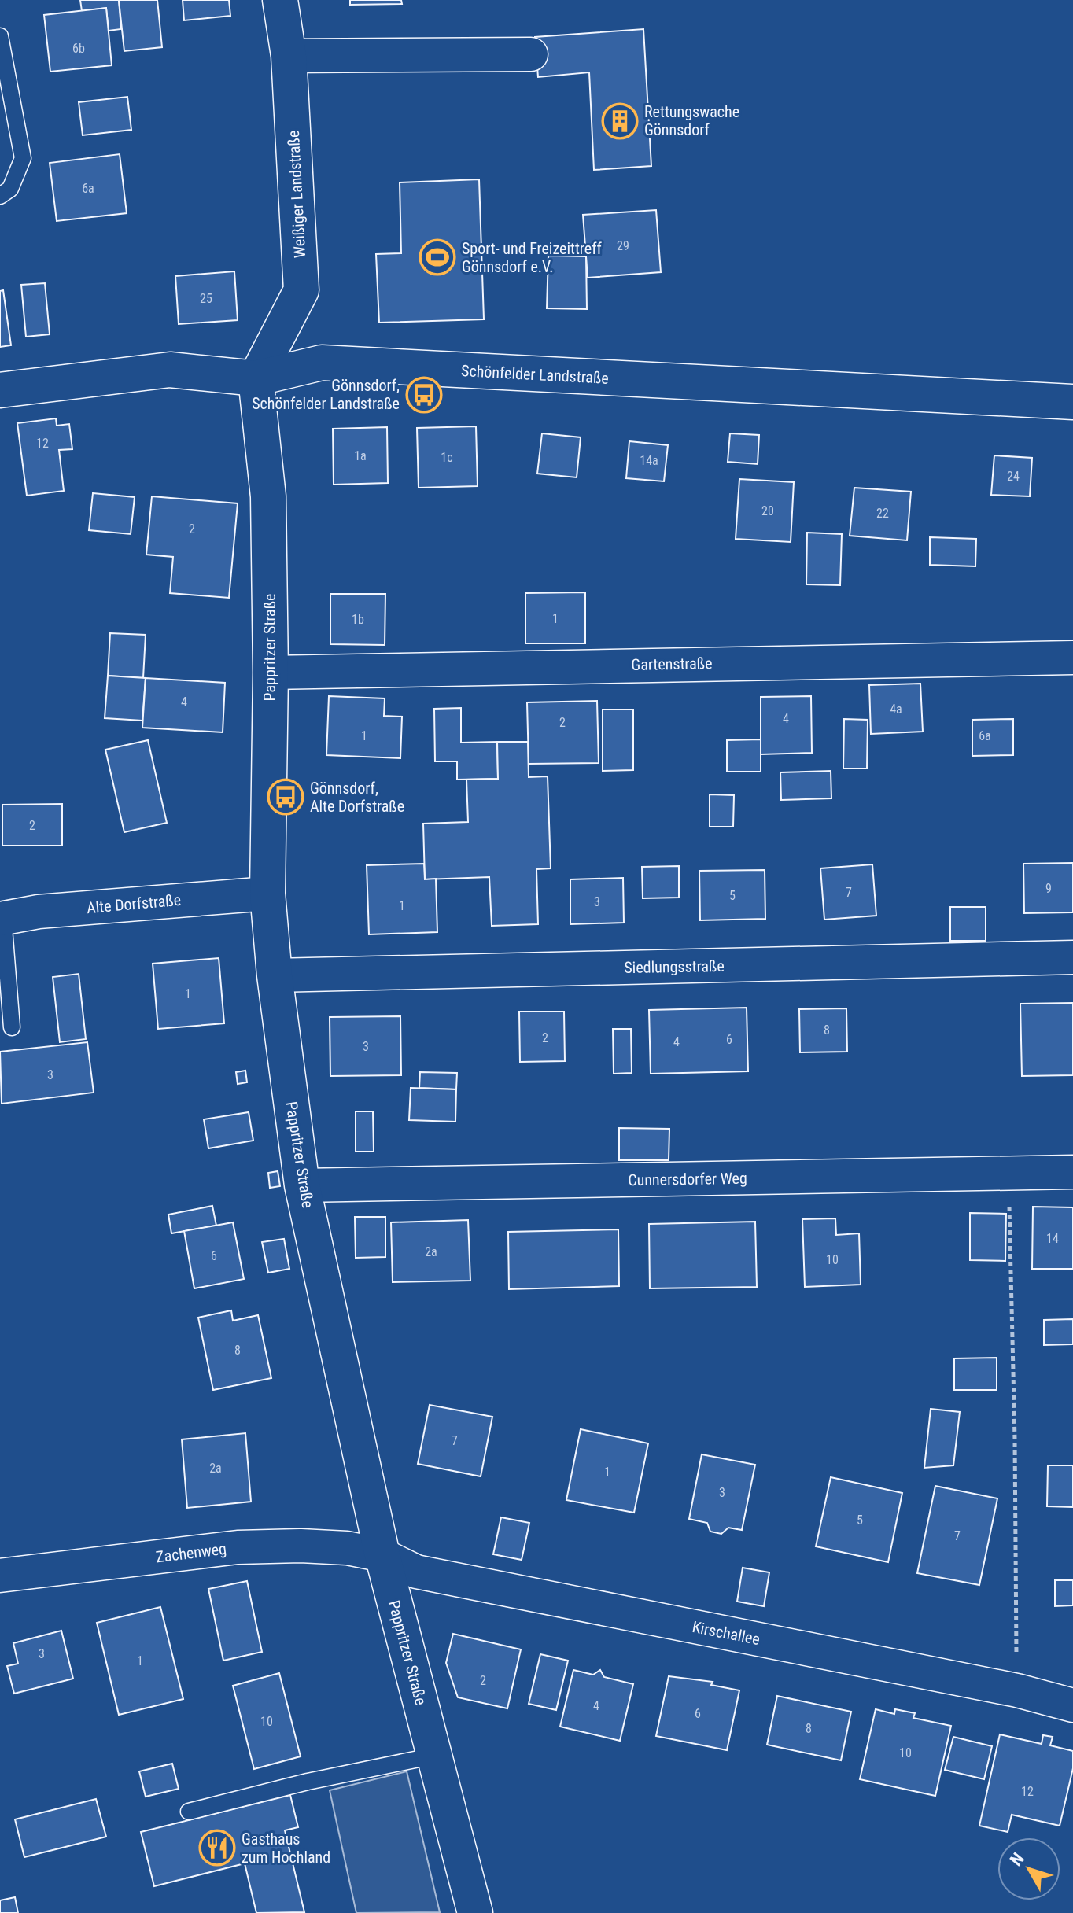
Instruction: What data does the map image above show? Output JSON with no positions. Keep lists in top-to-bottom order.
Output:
{
  "streets": {
    "street": [
      "Weißiger Landstraße",
      "Schönfelder Landstraße",
      "Pappritzer Straße",
      "Gartenstraße",
      "Alte Dorfstraße",
      "Siedlungsstraße",
      "Cunnersdorfer Weg",
      "Zachenweg",
      "Kirschallee"
    ]
  },
  "crossings": [
    ["Weißiger Landstraße", "Schönfelder Landstraße"],
    ["Weißiger Landstraße", "Pappritzer Straße"],
    ["Schönfelder Landstraße", "Pappritzer Straße"],
    ["Pappritzer Straße", "Gartenstraße"],
    ["Pappritzer Straße", "Alte Dorfstraße"],
    ["Pappritzer Straße", "Siedlungsstraße"],
    ["Pappritzer Straße", "Cunnersdorfer Weg"],
    ["Pappritzer Straße", "Zachenweg"],
    ["Pappritzer Straße", "Kirschallee"],
    ["Zachenweg", "Kirschallee"]
  ],
  "places": {
    "building": ["Rettungswache Gönnsdorf"],
    "sports": ["Sport- und Freizeittreff Gönnsdorf e.V."],
    "bus stop": ["Gönnsdorf, Schönfelder Landstraße", "Gönnsdorf, Alte Dorfstraße"],
    "restaurant": ["Gasthaus zum Hochland"]
  },
  "house_numbers": [
    "6b",
    "6a",
    "29",
    "25",
    "12",
    "1a",
    "1c",
    "14a",
    "24",
    "20",
    "22",
    "2",
    "1",
    "1b",
    "4",
    "4a",
    "4",
    "2",
    "1",
    "6a",
    "2",
    "9",
    "7",
    "5",
    "3",
    "1",
    "1",
    "8",
    "2",
    "6",
    "4",
    "3",
    "3",
    "14",
    "2a",
    "6",
    "10",
    "8",
    "7",
    "2a",
    "1",
    "3",
    "5",
    "7",
    "3",
    "1",
    "2",
    "4",
    "6",
    "10",
    "8",
    "10",
    "12"
  ],
  "north": "top left"
}
